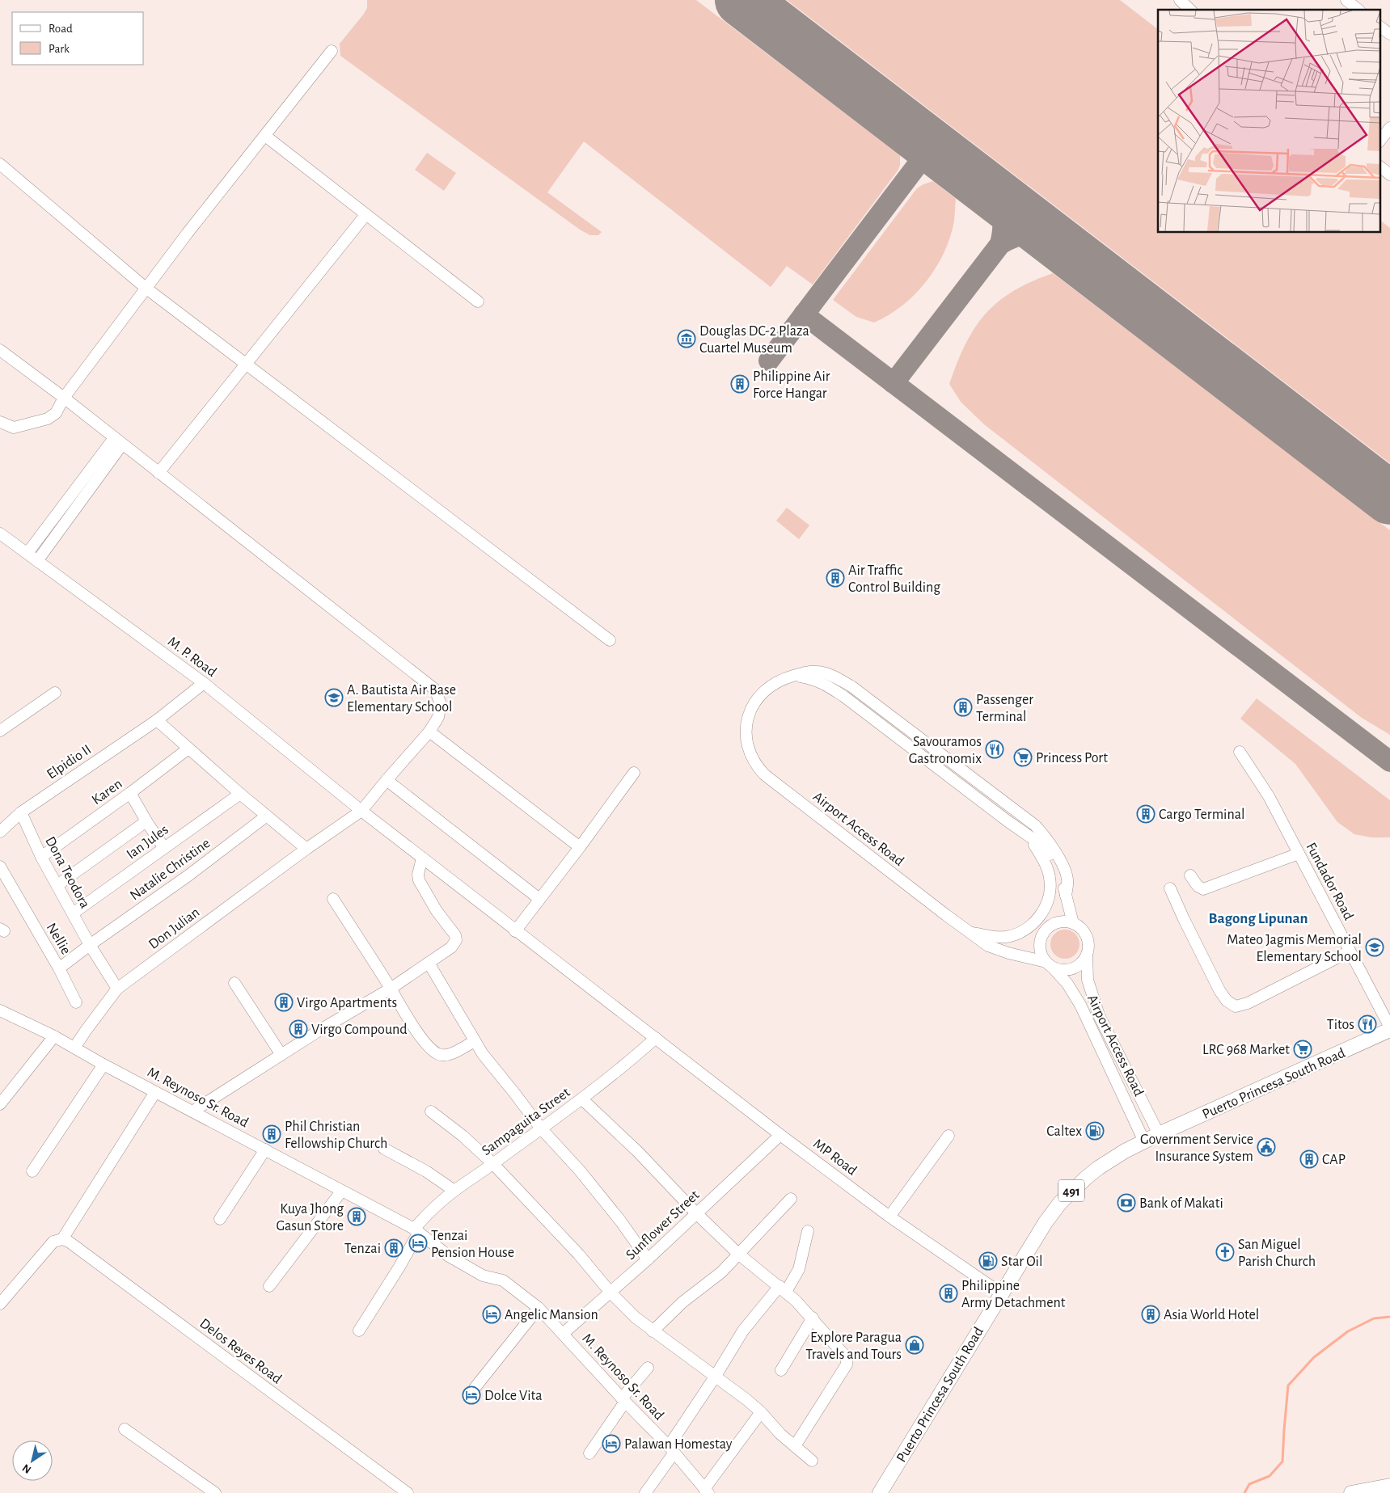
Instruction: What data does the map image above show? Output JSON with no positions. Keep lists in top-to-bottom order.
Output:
{
  "streets": {
    "main road": ["Puerto Princesa South Road", "491"],
    "street": [
      "M. P. Road",
      "Elpidio II",
      "Karen",
      "Airport Access Road",
      "Ian Jules",
      "Natalie Christine",
      "Dona Teodora",
      "Fundador Road",
      "Don Julian",
      "Nellie",
      "M. Reynoso Sr. Road",
      "Sampaguita Street",
      "MP Road",
      "Sunflower Street",
      "Delos Reyes Road"
    ]
  },
  "crossings": [
    ["M. P. Road", "Elpidio II"],
    ["M. P. Road", "Don Julian"],
    ["M. P. Road", "MP Road"],
    ["Elpidio II", "Dona Teodora"],
    ["Karen", "Dona Teodora"],
    ["Airport Access Road", "Puerto Princesa South Road"],
    ["Ian Jules", "Dona Teodora"],
    ["Natalie Christine", "Dona Teodora"],
    ["Natalie Christine", "Nellie"],
    ["Dona Teodora", "Nellie"],
    ["Fundador Road", "Puerto Princesa South Road"],
    ["Don Julian", "Nellie"],
    ["Don Julian", "M. Reynoso Sr. Road"],
    ["Puerto Princesa South Road", "MP Road"],
    ["M. Reynoso Sr. Road", "Sampaguita Street"],
    ["M. Reynoso Sr. Road", "Sunflower Street"],
    ["Sampaguita Street", "MP Road"],
    ["MP Road", "Sunflower Street"]
  ],
  "districts": ["Bagong Lipunan"],
  "places": {
    "museum": ["Douglas DC-2 Plaza Cuartel Museum"],
    "building": [
      "Philippine Air Force Hangar",
      "Air Traffic Control Building",
      "Passenger Terminal",
      "Cargo Terminal",
      "Virgo Apartments",
      "Virgo Compound",
      "Phil Christian Fellowship Church",
      "CAP",
      "Kuya Jhong Gasun Store",
      "Tenzai",
      "Philippine Army Detachment",
      "Asia World Hotel"
    ],
    "school or university": ["A. Bautista Air Base Elementary School", "Mateo Jagmis Memorial Elementary School"],
    "restaurant": ["Savouramos Gastronomix", "Titos"],
    "supermarket": ["Princess Port", "LRC 968 Market"],
    "fuel station": ["Caltex", "Star Oil"],
    "public building": ["Government Service Insurance System"],
    "bank": ["Bank of Makati"],
    "hotel": [
      "Tenzai Pension House",
      "Angelic Mansion",
      "Dolce Vita",
      "Palawan Homestay"
    ],
    "church": ["San Miguel Parish Church"],
    "shop": ["Explore Paragua Travels and Tours"]
  },
  "legend": ["Road", "Park"],
  "north": "bottom left"
}
